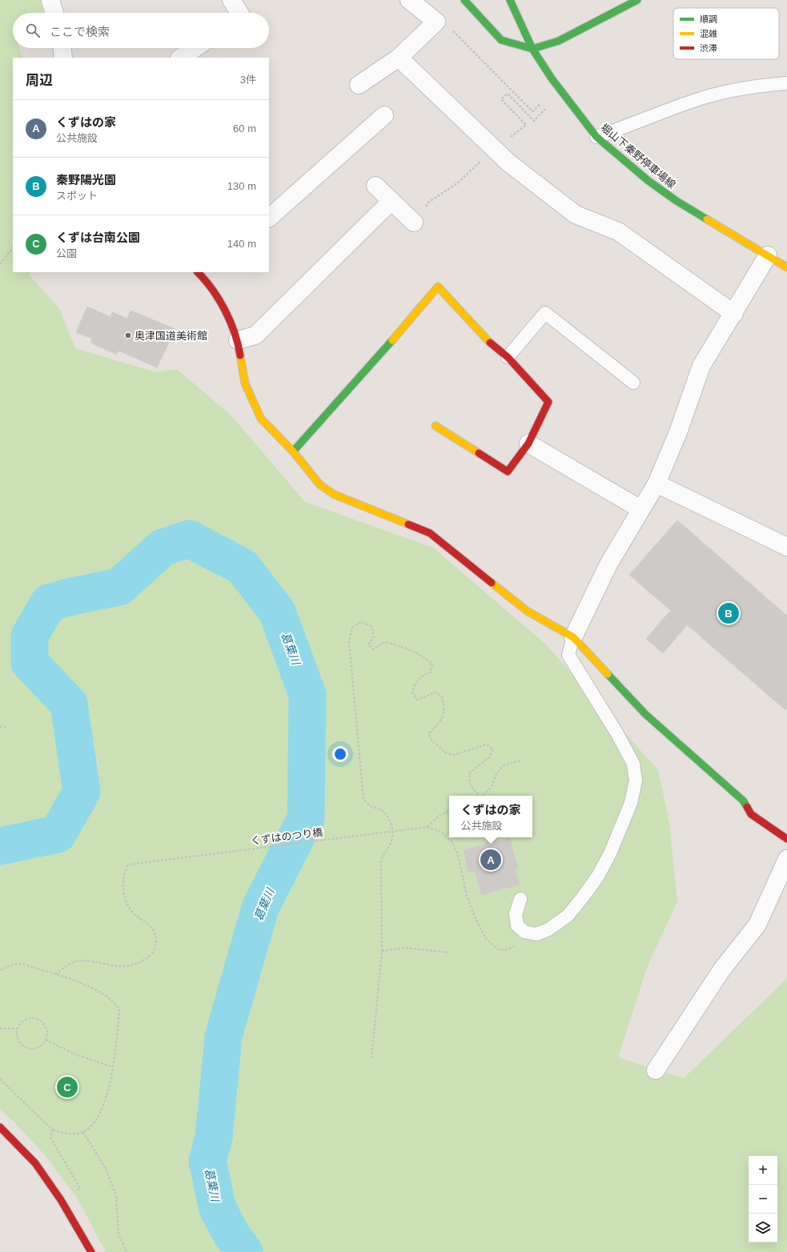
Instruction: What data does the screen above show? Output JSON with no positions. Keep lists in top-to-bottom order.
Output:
{
  "streets": {
    "main road": ["堀山下秦野停車場線"],
    "path": ["くずはのつり橋"]
  },
  "water": ["葛葉川"],
  "places": ["奥津国道美術館"],
  "legend": ["順調", "混雑", "渋滞"],
  "page": {
    "search": "ここで検索",
    "heading": ["周辺", "3件"],
    "list": [
      {
        "mark": "A",
        "name": "くずはの家",
        "note": "公共施設",
        "value": "60 m"
      },
      {
        "mark": "B",
        "name": "秦野陽光園",
        "note": "スポット",
        "value": "130 m"
      },
      {
        "mark": "C",
        "name": "くずは台南公園",
        "note": "公園",
        "value": "140 m"
      }
    ],
    "pins": ["B", "A", "C"],
    "popup": ["くずはの家", "公共施設"],
    "map_buttons": ["+", "−"]
  }
}
